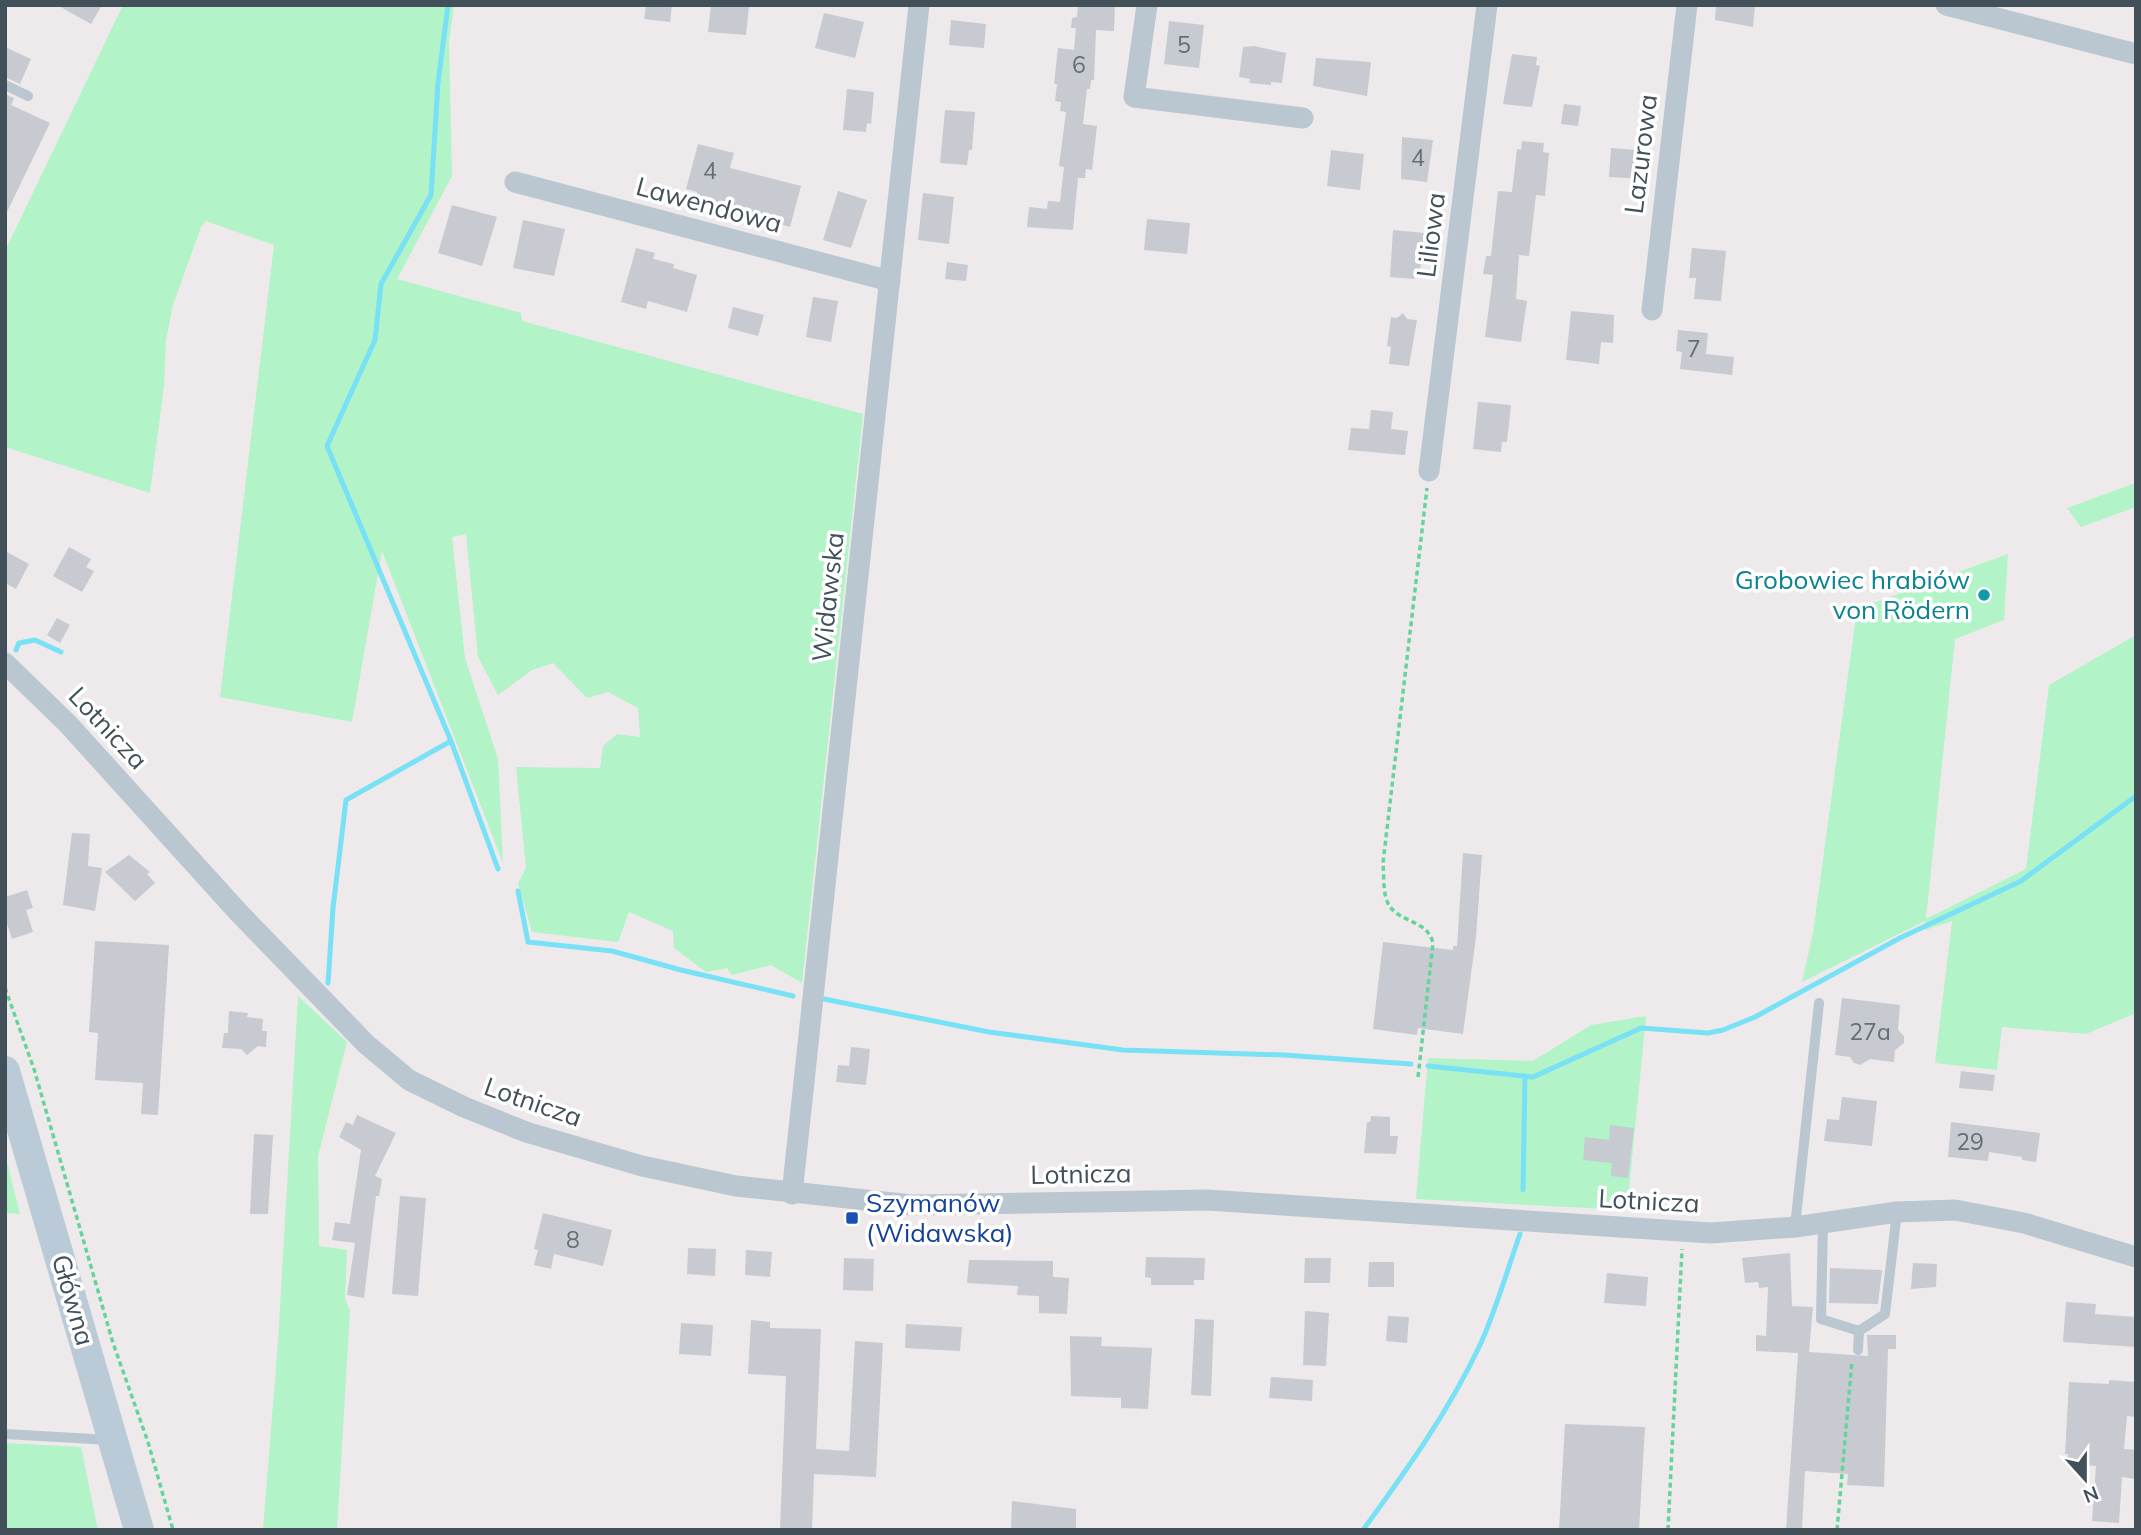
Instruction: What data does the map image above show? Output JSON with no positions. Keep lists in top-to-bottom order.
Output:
{
  "streets": {
    "main road": ["Główna"],
    "street": [
      "Lazurowa",
      "Lawendowa",
      "Liliowa",
      "Widawska",
      "Lotnicza"
    ]
  },
  "crossings": [
    ["Lawendowa", "Widawska"],
    ["Widawska", "Lotnicza"]
  ],
  "places": {
    "other": ["Grobowiec hrabiów von Rödern"],
    "transit": ["Szymanów (Widawska)"]
  },
  "house_numbers": [
    "5",
    "6",
    "4",
    "4",
    "7",
    "27a",
    "29",
    "8"
  ],
  "north": "bottom"
}
